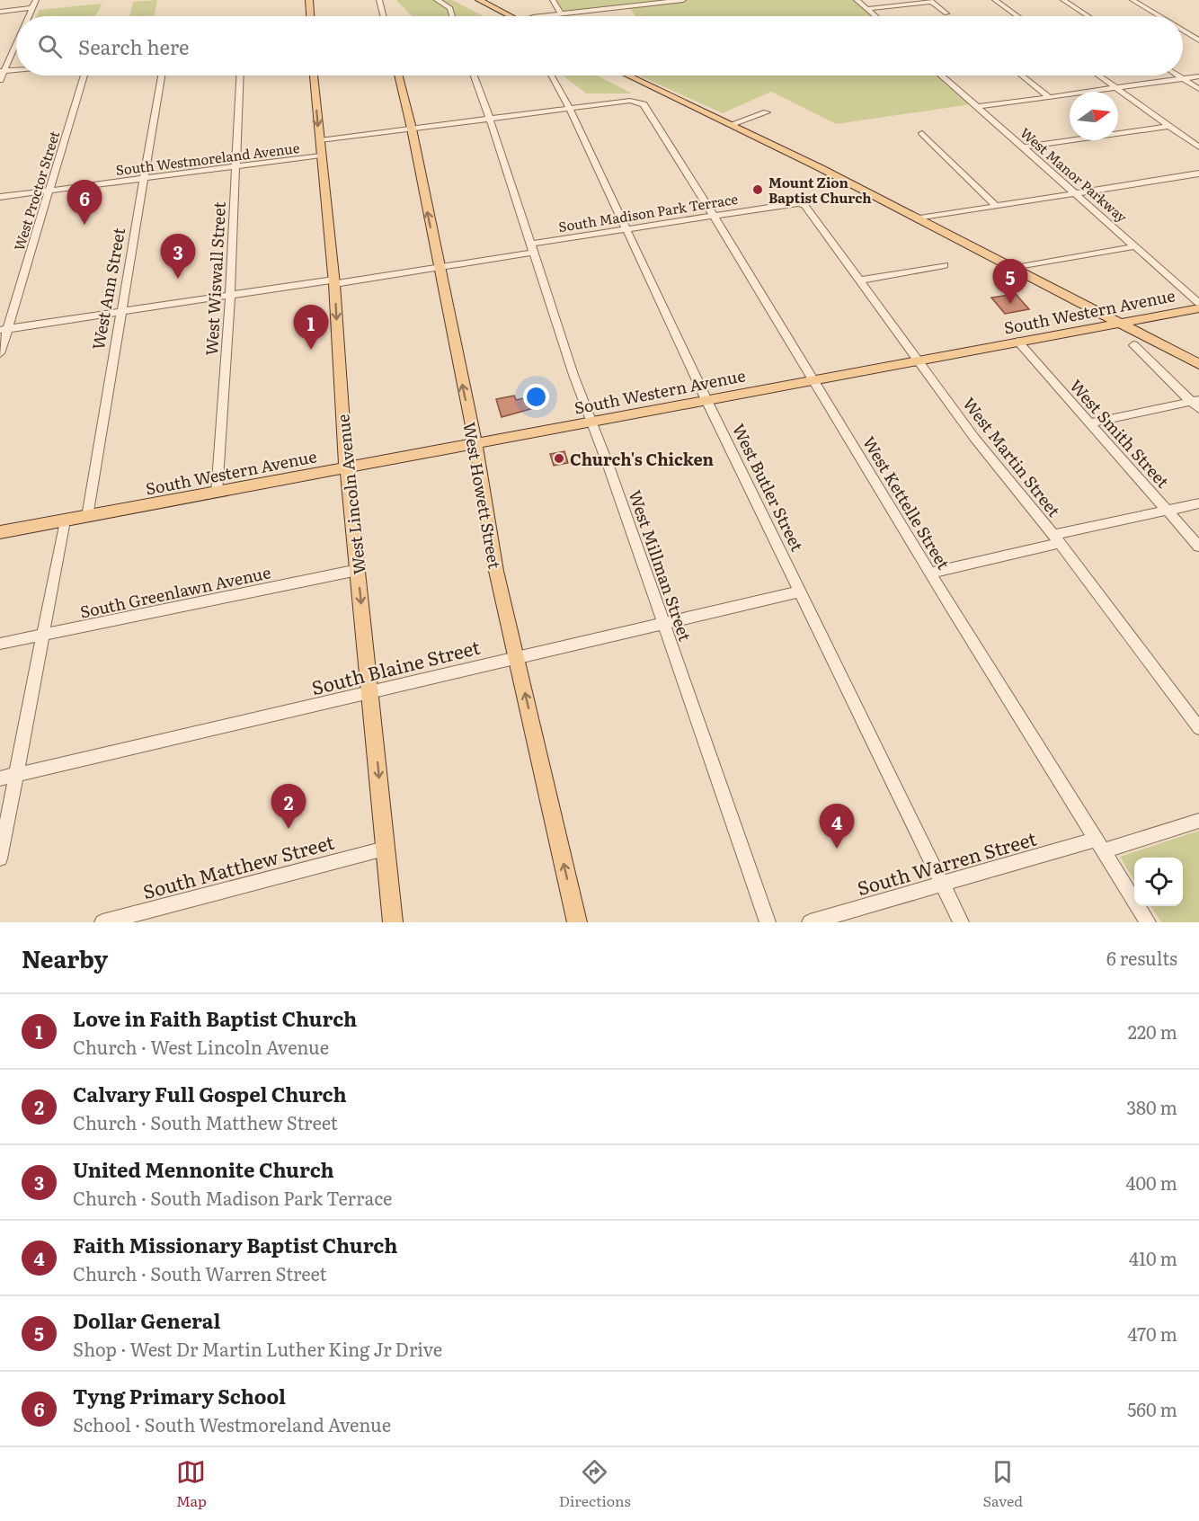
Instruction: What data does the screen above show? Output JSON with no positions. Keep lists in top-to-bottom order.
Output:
{
  "streets": {
    "main road": ["South Western Avenue", "West Lincoln Avenue", "West Howett Street"],
    "street": [
      "South Westmoreland Avenue",
      "West Manor Parkway",
      "West Proctor Street",
      "South Madison Park Terrace",
      "West Wiswall Street",
      "West Ann Street",
      "West Smith Street",
      "West Martin Street",
      "West Butler Street",
      "West Kettelle Street",
      "West Millman Street",
      "South Greenlawn Avenue",
      "South Blaine Street",
      "South Warren Street",
      "South Matthew Street"
    ]
  },
  "crossings": [
    ["South Westmoreland Avenue", "West Proctor Street"],
    ["South Westmoreland Avenue", "West Wiswall Street"],
    ["South Westmoreland Avenue", "West Ann Street"],
    ["South Westmoreland Avenue", "West Butler Street"],
    ["South Westmoreland Avenue", "West Lincoln Avenue"],
    ["South Westmoreland Avenue", "West Howett Street"],
    ["South Westmoreland Avenue", "West Kettelle Street"],
    ["South Westmoreland Avenue", "West Millman Street"],
    ["West Proctor Street", "South Madison Park Terrace"],
    ["South Madison Park Terrace", "West Wiswall Street"],
    ["South Madison Park Terrace", "West Ann Street"],
    ["South Madison Park Terrace", "West Martin Street"],
    ["South Madison Park Terrace", "West Butler Street"],
    ["South Madison Park Terrace", "West Lincoln Avenue"],
    ["South Madison Park Terrace", "West Howett Street"],
    ["South Madison Park Terrace", "West Kettelle Street"],
    ["South Madison Park Terrace", "West Millman Street"],
    ["West Wiswall Street", "South Western Avenue"],
    ["West Ann Street", "South Western Avenue"],
    ["South Western Avenue", "West Smith Street"],
    ["South Western Avenue", "West Martin Street"],
    ["South Western Avenue", "West Butler Street"],
    ["South Western Avenue", "West Lincoln Avenue"],
    ["South Western Avenue", "West Howett Street"],
    ["South Western Avenue", "West Kettelle Street"],
    ["South Western Avenue", "West Millman Street"],
    ["West Butler Street", "South Blaine Street"],
    ["West Butler Street", "South Warren Street"],
    ["West Lincoln Avenue", "South Greenlawn Avenue"],
    ["West Lincoln Avenue", "South Blaine Street"],
    ["West Lincoln Avenue", "South Matthew Street"],
    ["West Howett Street", "South Blaine Street"],
    ["West Kettelle Street", "South Warren Street"],
    ["West Millman Street", "South Blaine Street"]
  ],
  "one_way": ["West Lincoln Avenue", "West Howett Street"],
  "places": ["Mount Zion Baptist Church", "Church's Chicken"],
  "north": "right",
  "page": {
    "search": "Search here",
    "pins": [
      "6",
      "3",
      "5",
      "1",
      "2",
      "4"
    ],
    "heading": ["Nearby", "6 results"],
    "list": [
      {
        "mark": "1",
        "name": "Love in Faith Baptist Church",
        "note": "Church · West Lincoln Avenue",
        "value": "220 m"
      },
      {
        "mark": "2",
        "name": "Calvary Full Gospel Church",
        "note": "Church · South Matthew Street",
        "value": "380 m"
      },
      {
        "mark": "3",
        "name": "United Mennonite Church",
        "note": "Church · South Madison Park Terrace",
        "value": "400 m"
      },
      {
        "mark": "4",
        "name": "Faith Missionary Baptist Church",
        "note": "Church · South Warren Street",
        "value": "410 m"
      },
      {
        "mark": "5",
        "name": "Dollar General",
        "note": "Shop · West Dr Martin Luther King Jr Drive",
        "value": "470 m"
      },
      {
        "mark": "6",
        "name": "Tyng Primary School",
        "note": "School · South Westmoreland Avenue",
        "value": "560 m"
      }
    ],
    "nav": ["Map", "Directions", "Saved"]
  }
}
